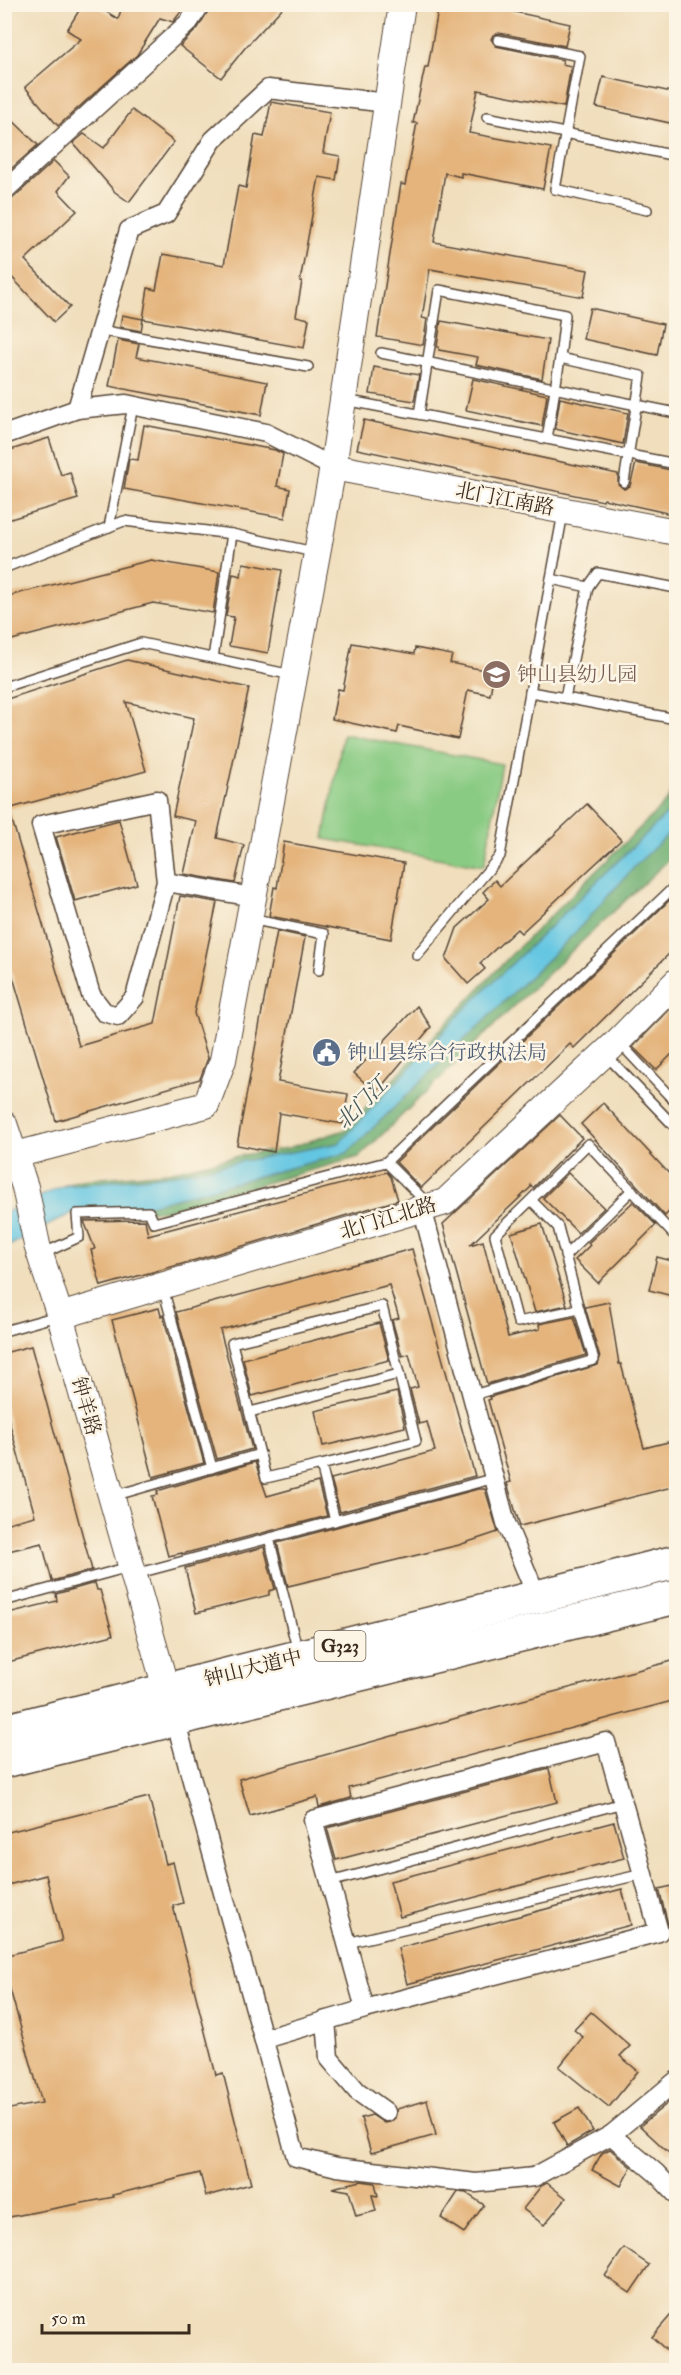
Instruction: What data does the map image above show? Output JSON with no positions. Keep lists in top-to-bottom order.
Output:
{
  "streets": {
    "highway": ["G323", "钟山大道中"],
    "street": ["北门江南路", "北门江北路", "钟羊路"]
  },
  "crossings": [
    ["北门江北路", "钟羊路"],
    ["钟羊路", "钟山大道中"]
  ],
  "water": ["北门江"],
  "places": {
    "school or university": ["钟山县幼儿园"],
    "public building": ["钟山县综合行政执法局"]
  },
  "scale_bar": "50 m"
}
